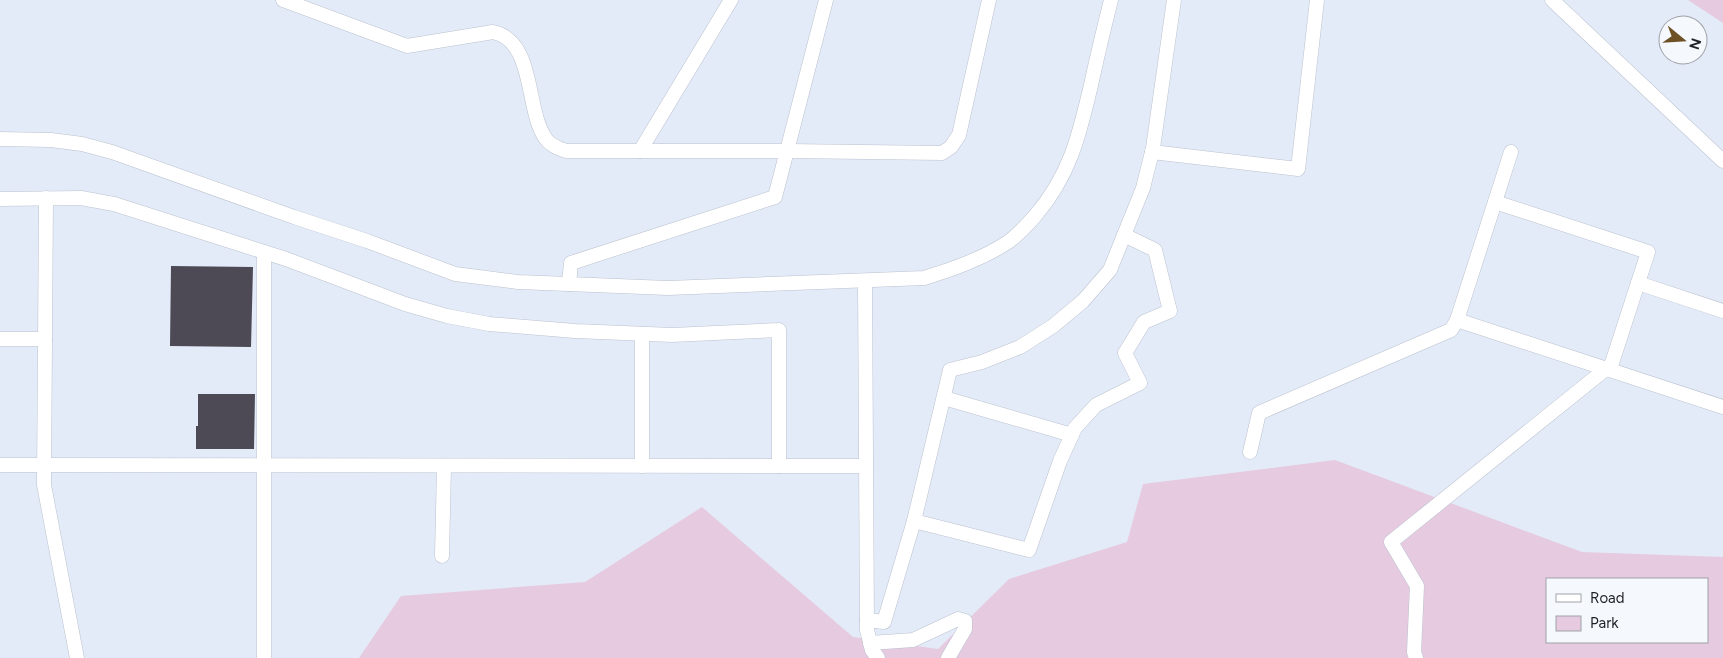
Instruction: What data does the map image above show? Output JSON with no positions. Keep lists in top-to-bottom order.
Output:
{
  "legend": ["Road", "Park"],
  "north": "right"
}
